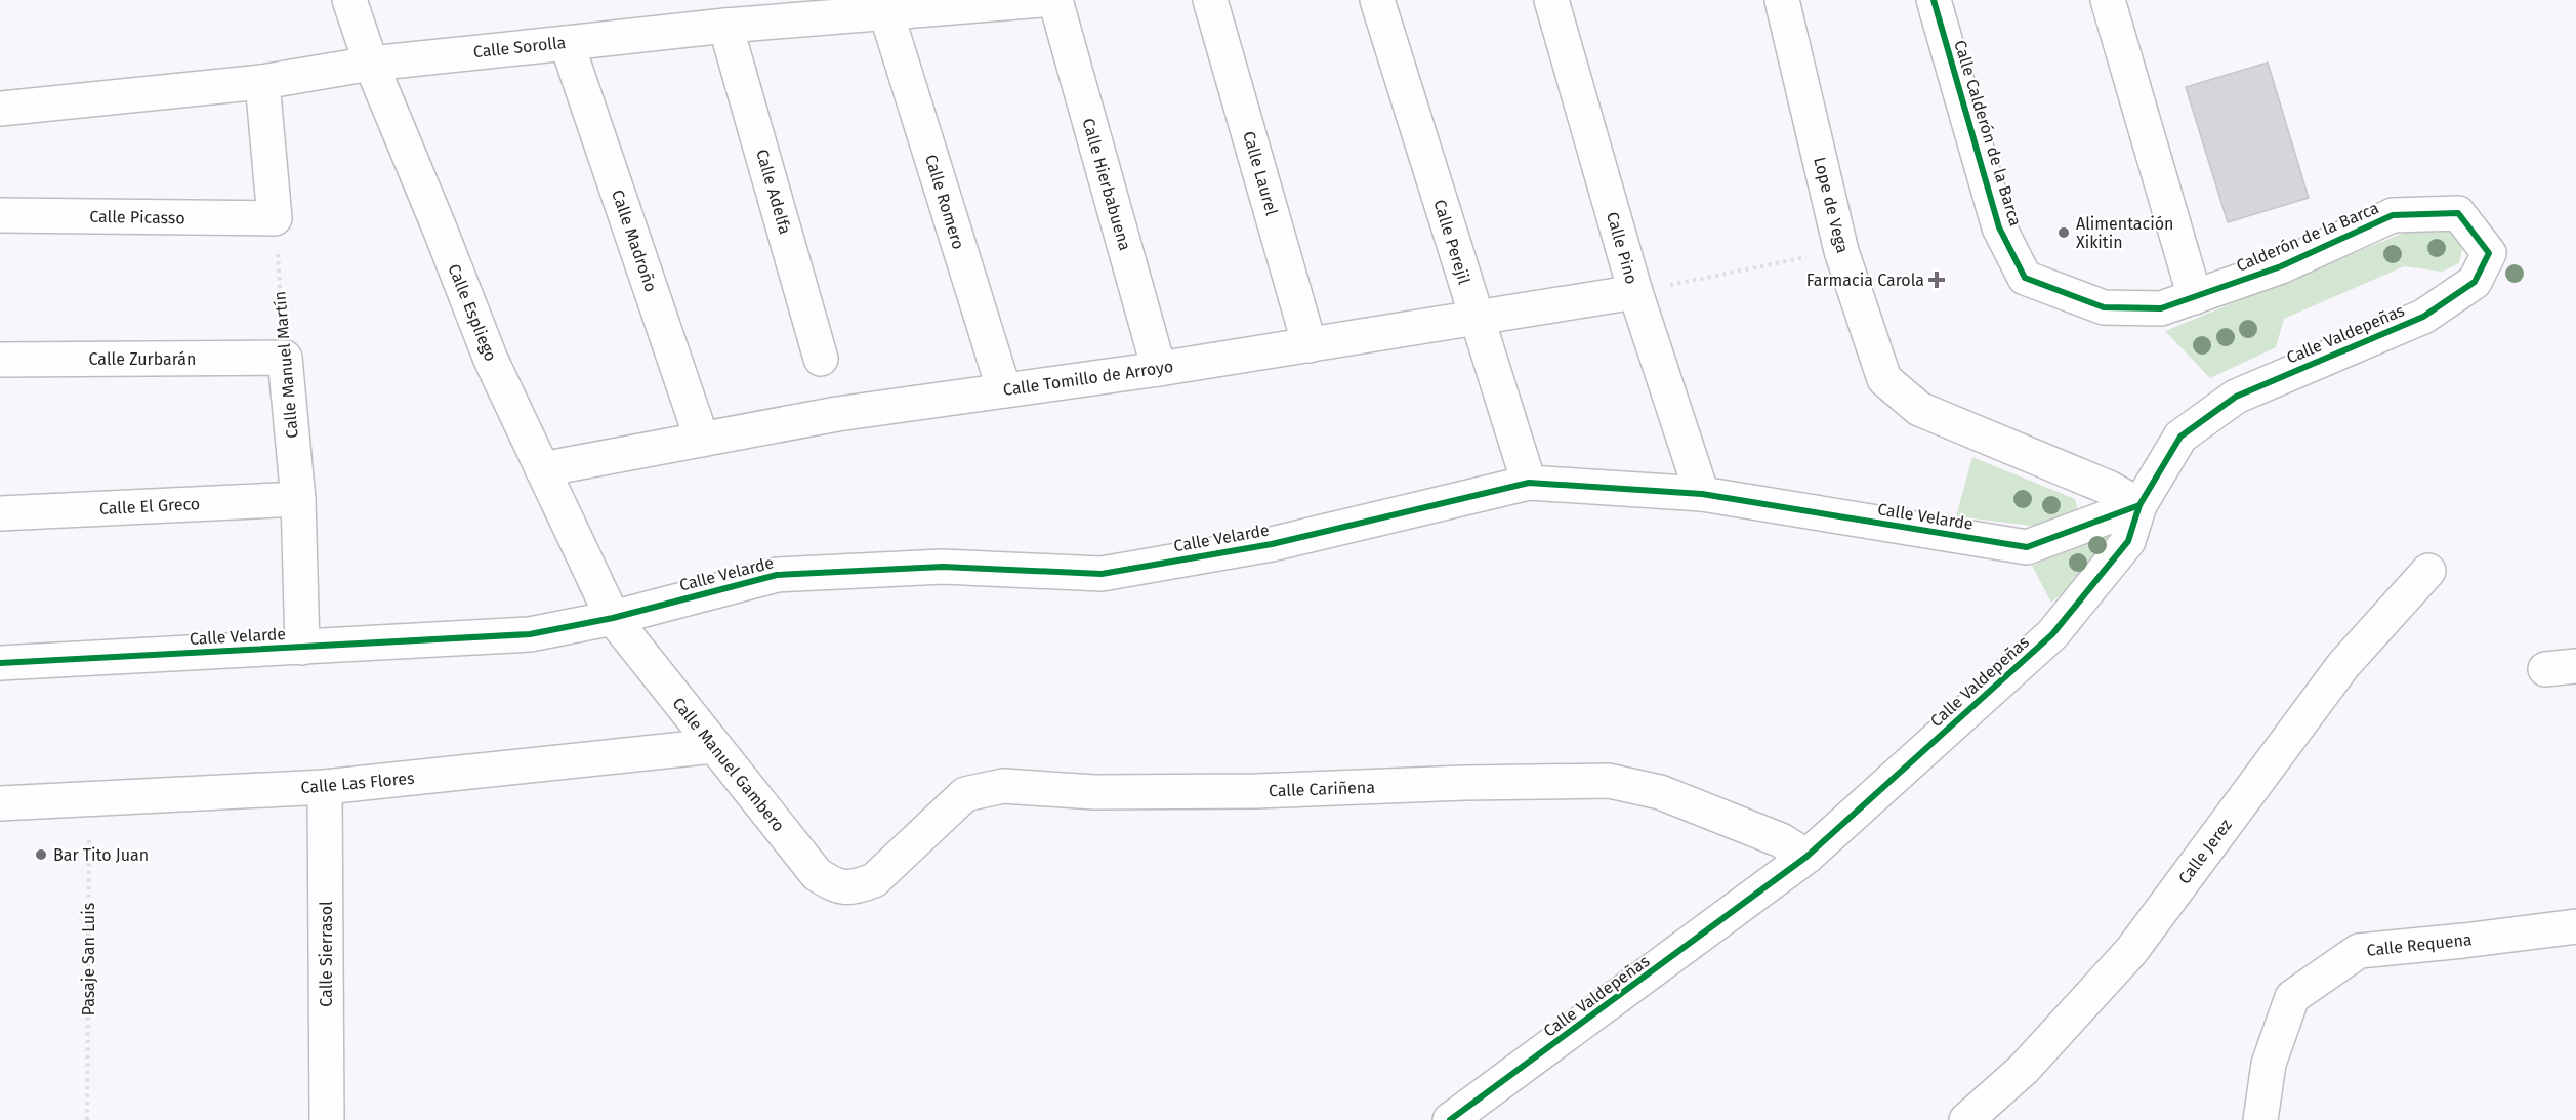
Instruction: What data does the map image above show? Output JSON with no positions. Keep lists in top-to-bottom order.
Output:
{
  "streets": {
    "street": [
      "Calle Sorolla",
      "Calle Calderón de la Barca",
      "Calle Laurel",
      "Calle Hierbabuena",
      "Calle Adelfa",
      "Calle Romero",
      "Lope de Vega",
      "Calle Picasso",
      "Calderón de la Barca",
      "Calle Madroño",
      "Calle Perejil",
      "Calle Pino",
      "Calle Espliego",
      "Calle Valdepeñas",
      "Calle Zurbarán",
      "Calle Manuel Martín",
      "Calle Tomillo de Arroyo",
      "Calle El Greco",
      "Calle Velarde",
      "Calle Manuel Gambero",
      "Calle Las Flores",
      "Calle Cariñena",
      "Calle Jerez",
      "Calle Requena",
      "Calle Sierrasol"
    ],
    "path": ["Pasaje San Luis"]
  },
  "crossings": [
    ["Calle Sorolla", "Calle Adelfa"],
    ["Calle Sorolla", "Calle Romero"],
    ["Calle Sorolla", "Calle Madroño"],
    ["Calle Sorolla", "Calle Espliego"],
    ["Calle Calderón de la Barca", "Calderón de la Barca"],
    ["Calle Laurel", "Calle Tomillo de Arroyo"],
    ["Calle Hierbabuena", "Calle Tomillo de Arroyo"],
    ["Calle Romero", "Calle Tomillo de Arroyo"],
    ["Lope de Vega", "Calle Valdepeñas"],
    ["Lope de Vega", "Calle Velarde"],
    ["Calle Picasso", "Calle Manuel Martín"],
    ["Calderón de la Barca", "Calle Valdepeñas"],
    ["Calle Madroño", "Calle Tomillo de Arroyo"],
    ["Calle Perejil", "Calle Tomillo de Arroyo"],
    ["Calle Perejil", "Calle Velarde"],
    ["Calle Pino", "Calle Tomillo de Arroyo"],
    ["Calle Pino", "Calle Velarde"],
    ["Calle Espliego", "Calle Tomillo de Arroyo"],
    ["Calle Espliego", "Calle Velarde"],
    ["Calle Espliego", "Calle Manuel Gambero"],
    ["Calle Valdepeñas", "Calle Velarde"],
    ["Calle Valdepeñas", "Calle Cariñena"],
    ["Calle Zurbarán", "Calle Manuel Martín"],
    ["Calle Manuel Martín", "Calle El Greco"],
    ["Calle Manuel Martín", "Calle Velarde"],
    ["Calle Velarde", "Calle Manuel Gambero"],
    ["Calle Manuel Gambero", "Calle Las Flores"],
    ["Calle Manuel Gambero", "Calle Cariñena"],
    ["Calle Las Flores", "Calle Sierrasol"],
    ["Calle Las Flores", "Pasaje San Luis"]
  ],
  "places": {
    "other": ["Alimentación Xikitin", "Bar Tito Juan"],
    "health": ["Farmacia Carola"]
  }
}
